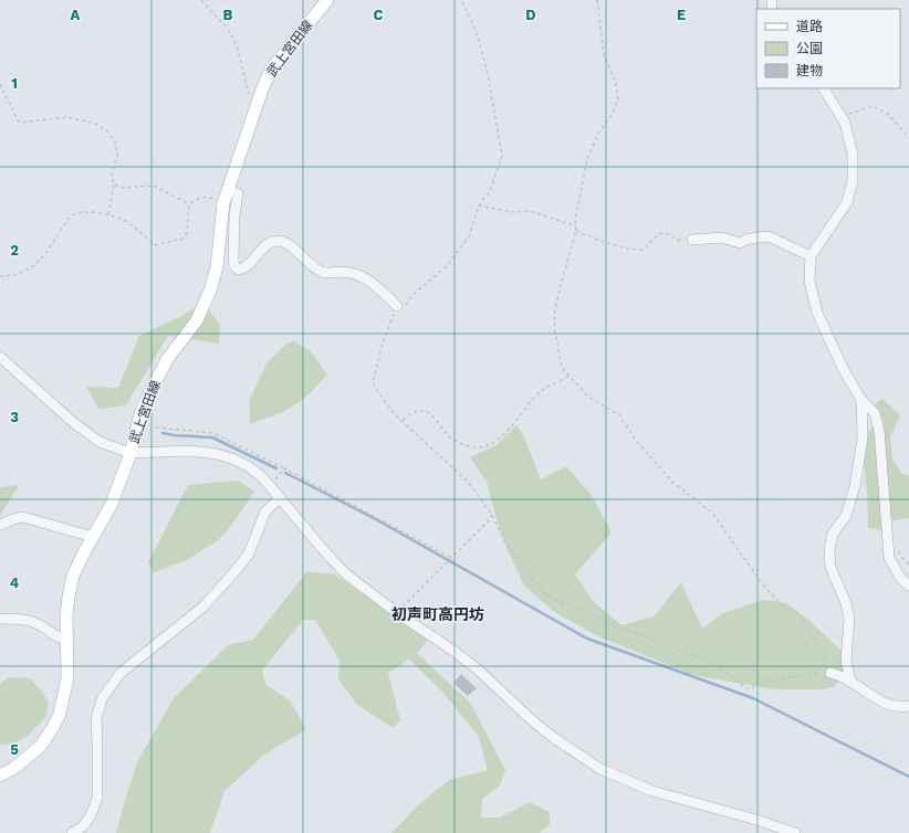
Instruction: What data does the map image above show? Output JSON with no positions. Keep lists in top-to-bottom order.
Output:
{
  "streets": {
    "main road": ["武上宮田線"]
  },
  "districts": ["初声町高円坊"],
  "legend": ["道路", "公園", "建物"],
  "grid": {
    "columns": [
      "A",
      "B",
      "C",
      "D",
      "E"
    ],
    "rows": [
      "1",
      "2",
      "3",
      "4",
      "5"
    ]
  }
}
